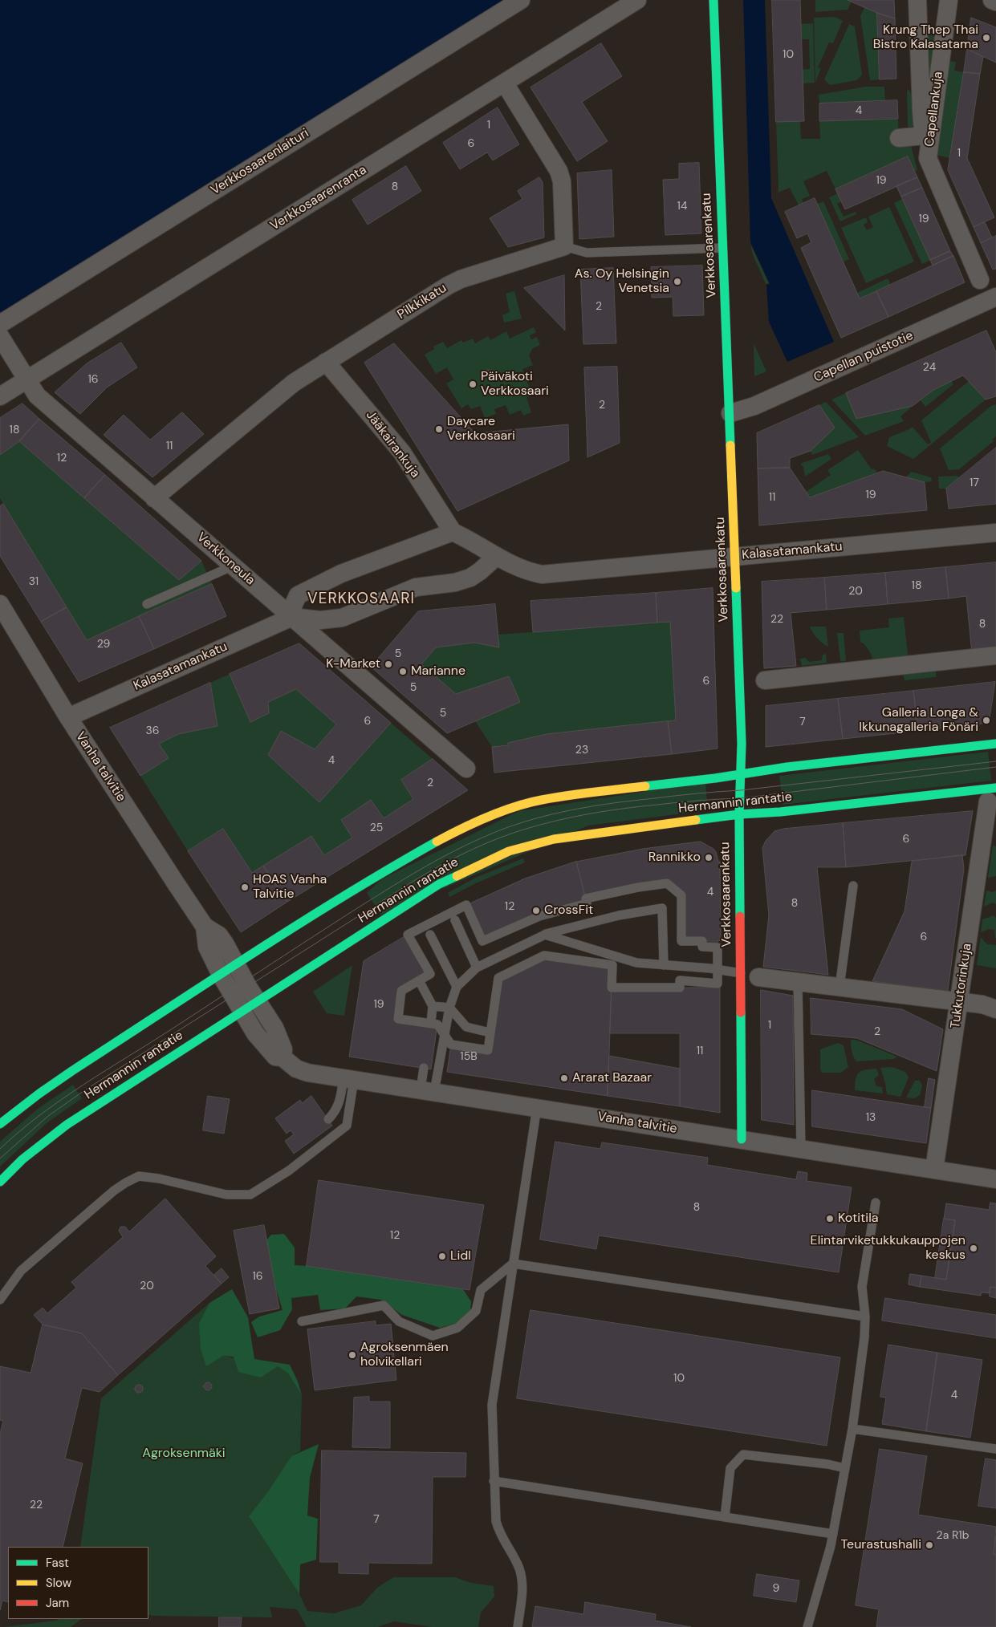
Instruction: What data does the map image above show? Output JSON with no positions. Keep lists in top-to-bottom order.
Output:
{
  "streets": {
    "main road": ["Verkkosaarenkatu", "Hermannin rantatie"],
    "street": [
      "Capellankuja",
      "Verkkosaarenlaituri",
      "Verkkosaarenranta",
      "Pilkkikatu",
      "Capellan puistotie",
      "Jääkairankuja",
      "Kalasatamankatu",
      "Verkkoneula",
      "Vanha talvitie",
      "Tukkutorinkuja"
    ]
  },
  "crossings": [
    ["Verkkosaarenranta", "Verkkoneula"],
    ["Verkkosaarenkatu", "Capellan puistotie"],
    ["Verkkosaarenkatu", "Kalasatamankatu"],
    ["Verkkosaarenkatu", "Vanha talvitie"],
    ["Verkkosaarenkatu", "Hermannin rantatie"],
    ["Pilkkikatu", "Jääkairankuja"],
    ["Pilkkikatu", "Verkkoneula"],
    ["Jääkairankuja", "Kalasatamankatu"],
    ["Kalasatamankatu", "Verkkoneula"],
    ["Kalasatamankatu", "Vanha talvitie"],
    ["Vanha talvitie", "Hermannin rantatie"],
    ["Vanha talvitie", "Tukkutorinkuja"],
    ["Hermannin rantatie", "Tukkutorinkuja"]
  ],
  "districts": ["VERKKOSAARI"],
  "parks": ["Agroksenmäki"],
  "places": [
    "Krung Thep Thai Bistro Kalasatama",
    "As. Oy Helsingin Venetsia",
    "Päiväkoti Verkkosaari",
    "Daycare Verkkosaari",
    "K-Market",
    "Marianne",
    "Galleria Longa & Ikkunagalleria Fönäri",
    "Rannikko",
    "HOAS Vanha Talvitie",
    "CrossFit",
    "Ararat Bazaar",
    "Kotitila",
    "Elintarviketukkukauppojen keskus",
    "Lidl",
    "Agroksenmäen holvikellari",
    "Teurastushalli"
  ],
  "house_numbers": [
    "10",
    "4",
    "1",
    "6",
    "1",
    "19",
    "8",
    "14",
    "19",
    "2",
    "24",
    "16",
    "2",
    "18",
    "11",
    "12",
    "17",
    "19",
    "11",
    "31",
    "18",
    "20",
    "22",
    "8",
    "29",
    "5",
    "6",
    "5",
    "5",
    "6",
    "7",
    "36",
    "23",
    "4",
    "2",
    "25",
    "6",
    "4",
    "8",
    "12",
    "6",
    "19",
    "1",
    "2",
    "11",
    "15B",
    "13",
    "8",
    "12",
    "16",
    "20",
    "10",
    "4",
    "22",
    "7",
    "2a R1b",
    "9"
  ],
  "legend": ["Fast", "Slow", "Jam"]
}
